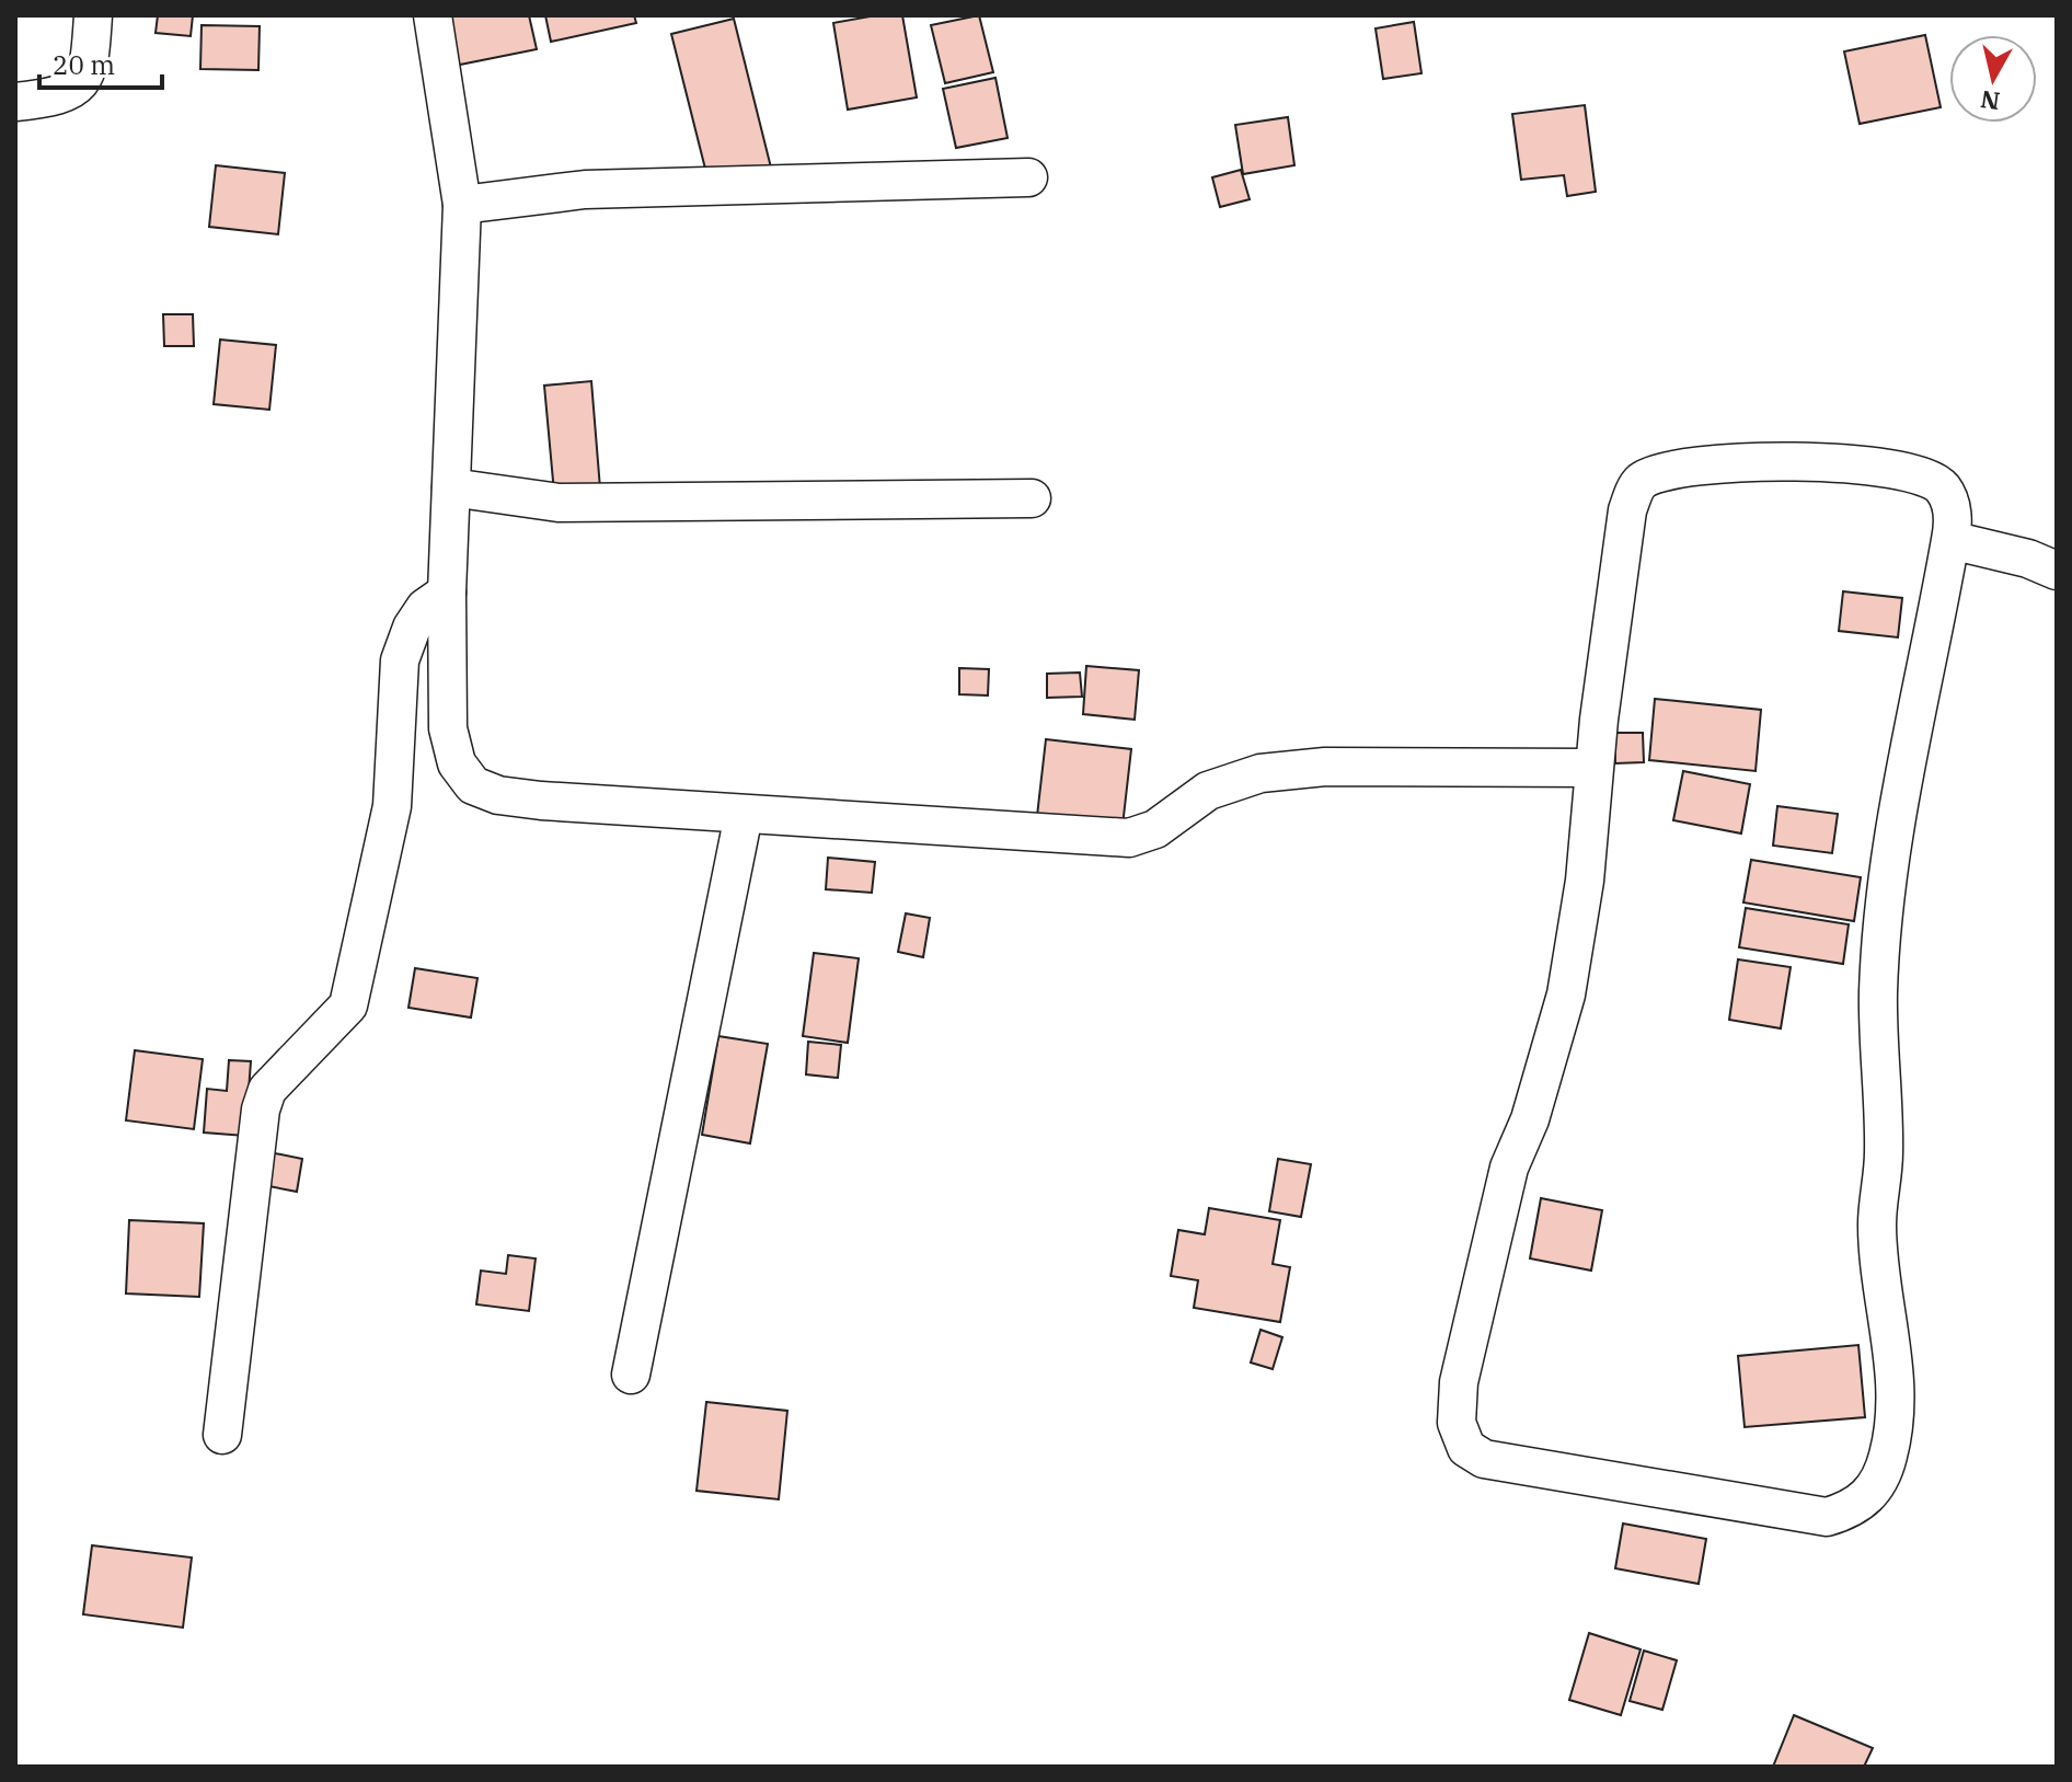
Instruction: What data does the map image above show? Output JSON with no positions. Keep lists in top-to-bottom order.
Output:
{
  "scale_bar": "20 m",
  "north": "bottom"
}
